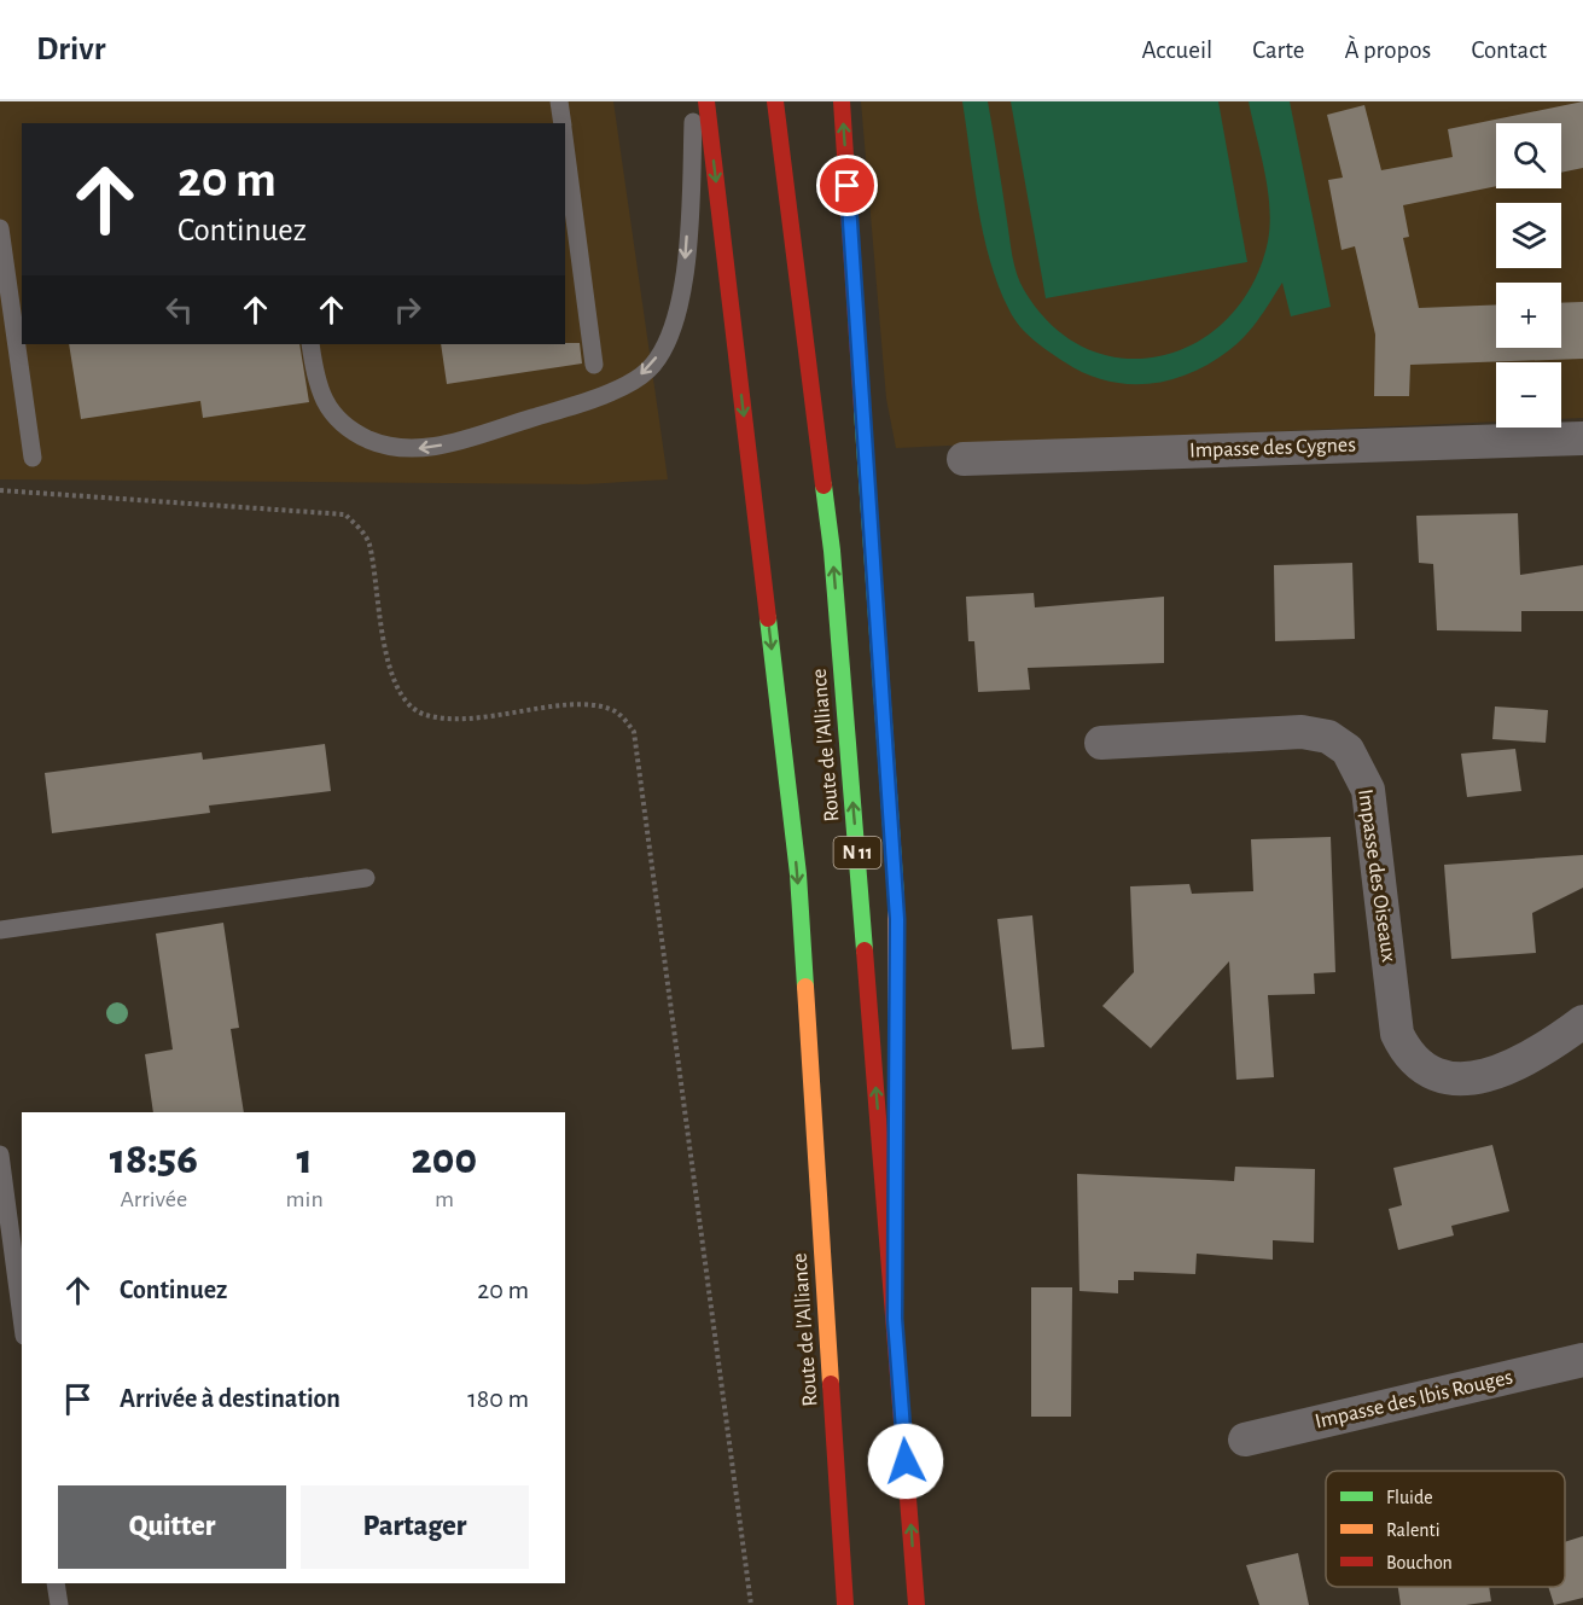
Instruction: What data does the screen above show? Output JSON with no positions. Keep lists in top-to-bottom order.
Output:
{
  "streets": {
    "highway": ["Route de l'Alliance", "N 11"],
    "street": ["Impasse des Cygnes", "Impasse des Oiseaux", "Impasse des Ibis Rouges"]
  },
  "legend": ["Fluide", "Ralenti", "Bouchon"],
  "page": {
    "header": "Drivr",
    "nav": [
      "Accueil",
      "Carte",
      "À propos",
      "Contact"
    ],
    "map_buttons": ["+", "−"],
    "turn": ["20 m", "Continuez"],
    "eta": [
      "18:56",
      "Arrivée",
      "1",
      "min",
      "200",
      "m"
    ],
    "list": [
      {
        "name": "Continuez",
        "value": "20 m"
      },
      {
        "name": "Arrivée à destination",
        "value": "180 m"
      }
    ],
    "buttons": ["Quitter", "Partager"]
  }
}
